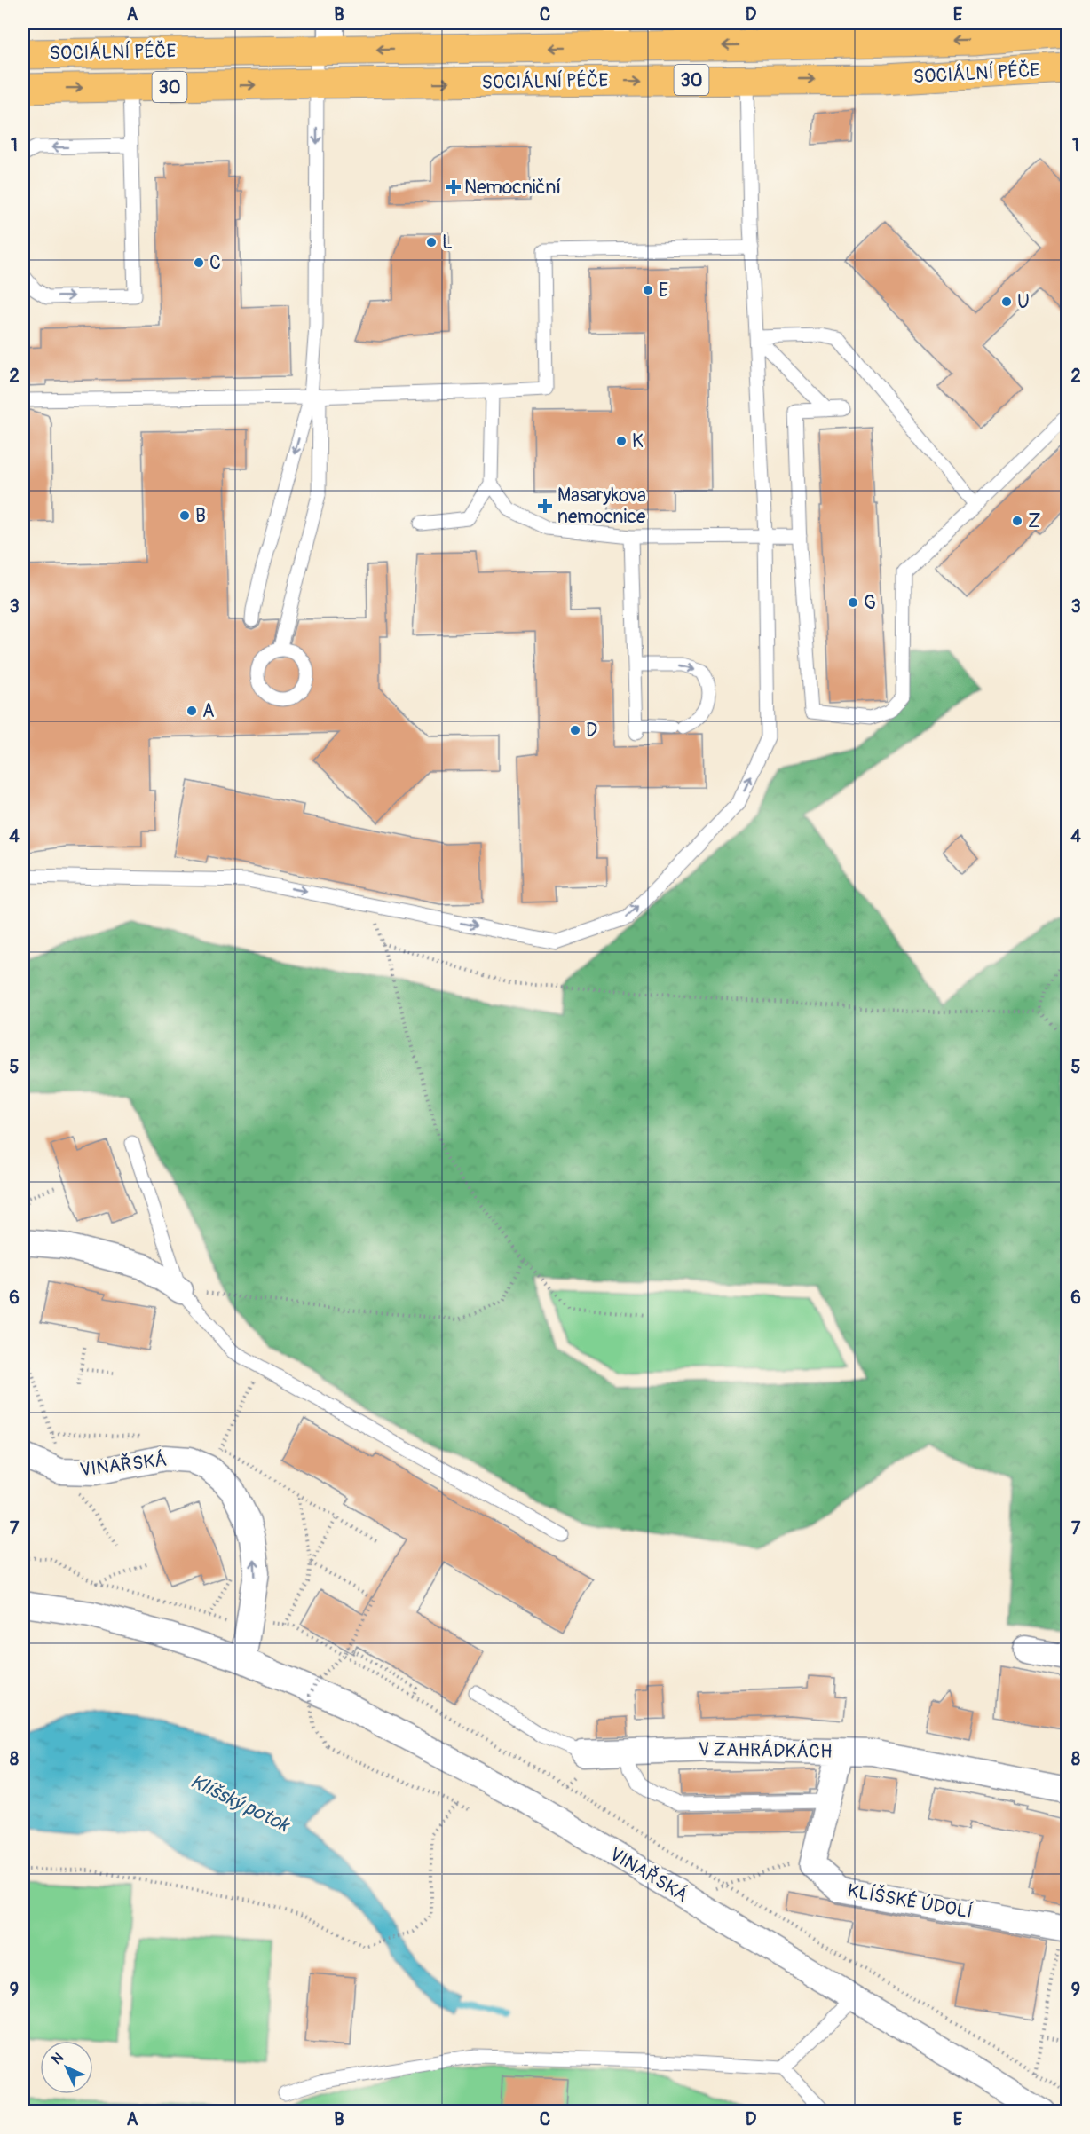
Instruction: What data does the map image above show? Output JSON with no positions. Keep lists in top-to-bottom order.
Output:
{
  "streets": {
    "main road": ["SOCIÁLNÍ PÉČE", "30"],
    "street": ["VINAŘSKÁ", "V ZAHRÁDKÁCH", "KLÍŠSKÉ ÚDOLÍ"]
  },
  "water": ["Klíšský potok"],
  "places": {
    "health": ["Nemocniční", "Masarykova nemocnice"],
    "other": [
      "L",
      "C",
      "E",
      "U",
      "K",
      "B",
      "Z",
      "G",
      "A",
      "D"
    ]
  },
  "north": "top left",
  "grid": {
    "columns": [
      "A",
      "B",
      "C",
      "D",
      "E"
    ],
    "rows": [
      "1",
      "2",
      "3",
      "4",
      "5",
      "6",
      "7",
      "8",
      "9"
    ]
  }
}
